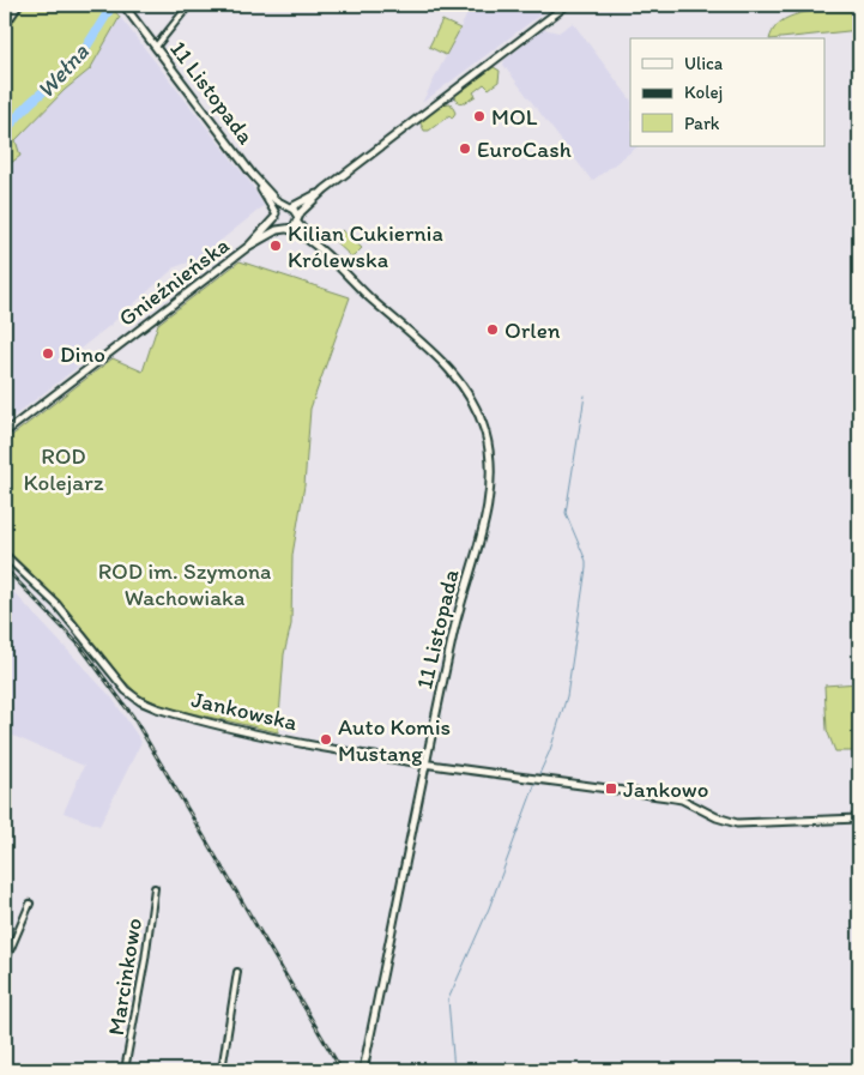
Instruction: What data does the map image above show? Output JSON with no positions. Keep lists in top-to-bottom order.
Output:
{
  "streets": {
    "main road": ["11 Listopada", "Gnieźnieńska", "Jankowska"],
    "street": ["Marcinkowo"]
  },
  "crossings": [
    ["11 Listopada", "Gnieźnieńska"],
    ["11 Listopada", "Jankowska"]
  ],
  "water": ["Wełna"],
  "parks": ["ROD Kolejarz", "ROD im. Szymona Wachowiaka"],
  "places": {
    "other": [
      "MOL",
      "EuroCash",
      "Kilian Cukiernia Królewska",
      "Orlen",
      "Dino",
      "Auto Komis Mustang"
    ],
    "transit": ["Jankowo"]
  },
  "legend": ["Ulica", "Kolej", "Park"]
}
